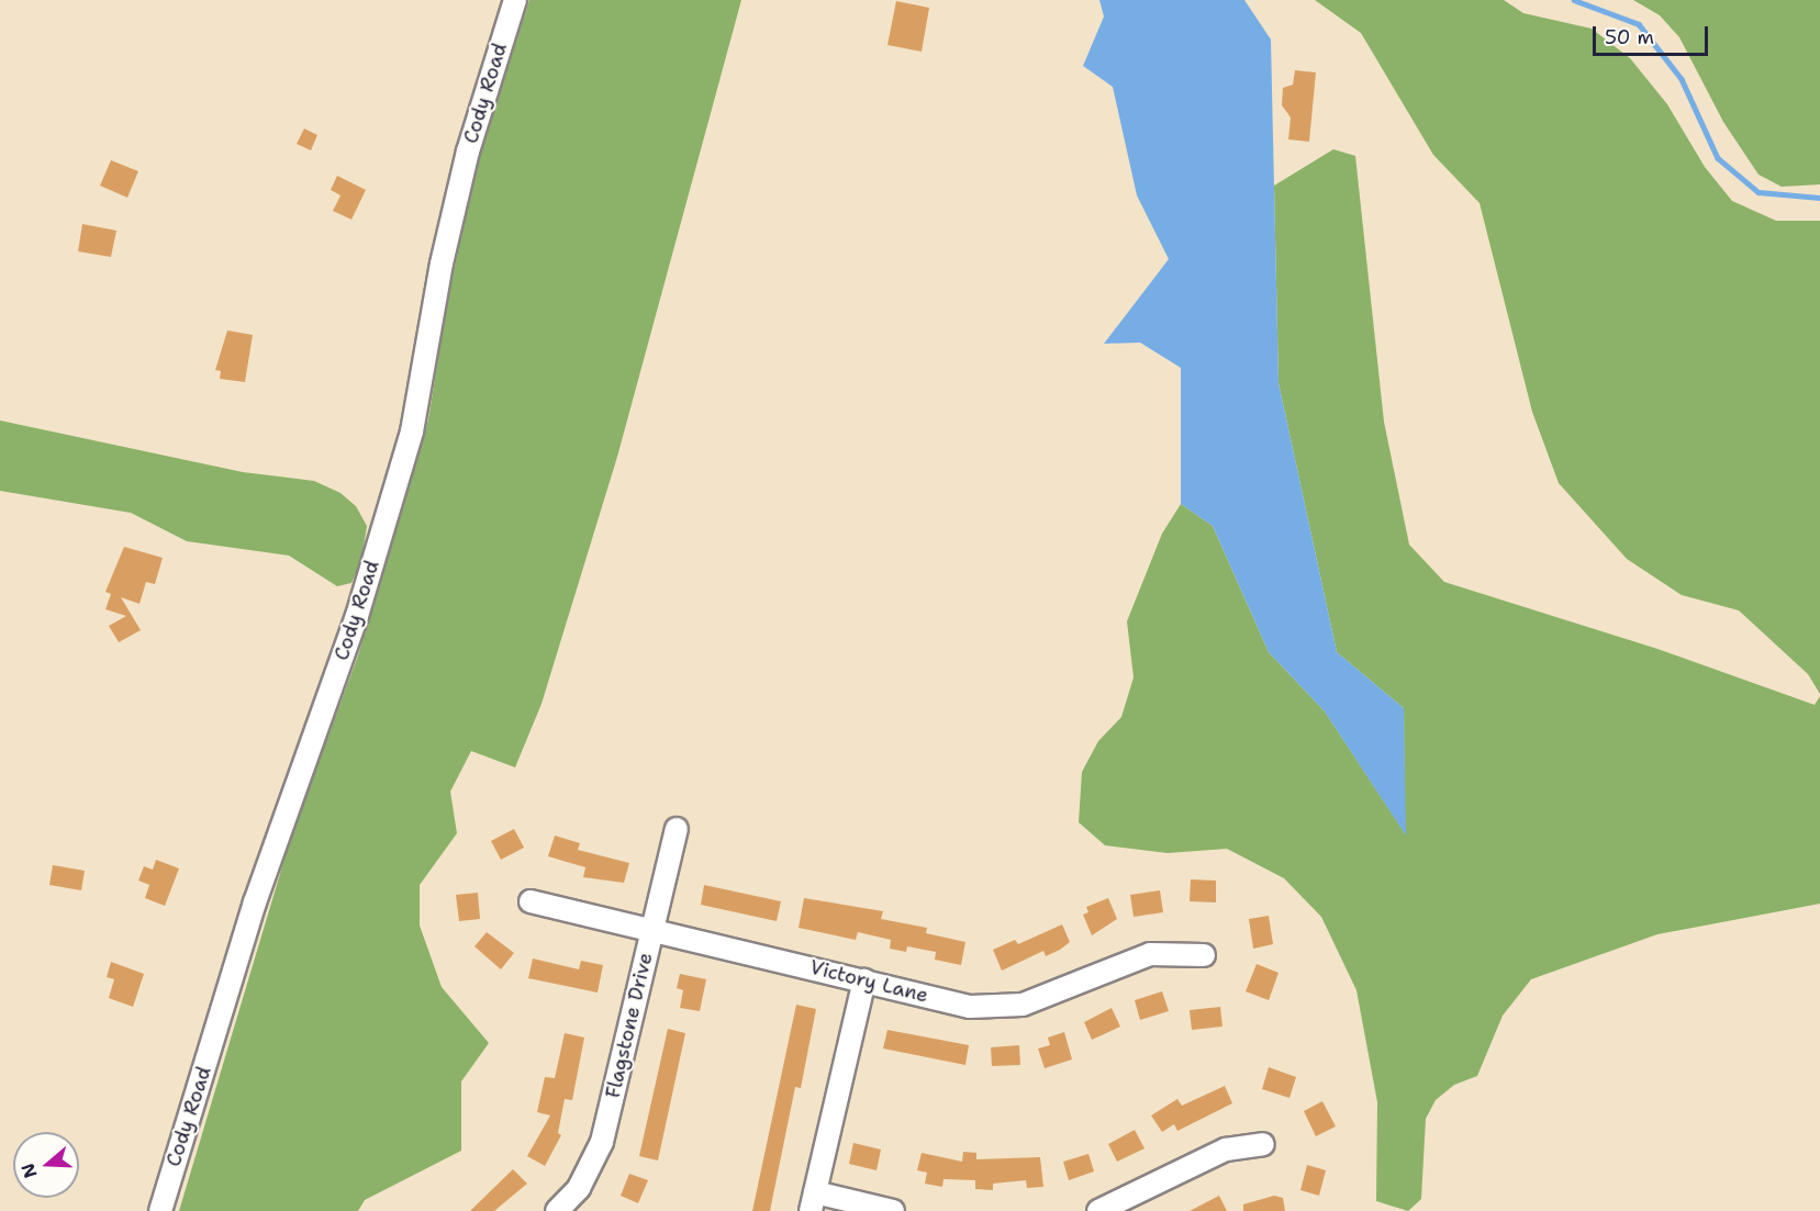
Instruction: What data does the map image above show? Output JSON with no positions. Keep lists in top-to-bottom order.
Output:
{
  "streets": {
    "street": ["Cody Road", "Victory Lane", "Flagstone Drive"]
  },
  "crossings": [
    ["Victory Lane", "Flagstone Drive"]
  ],
  "scale_bar": "50 m",
  "north": "left"
}
